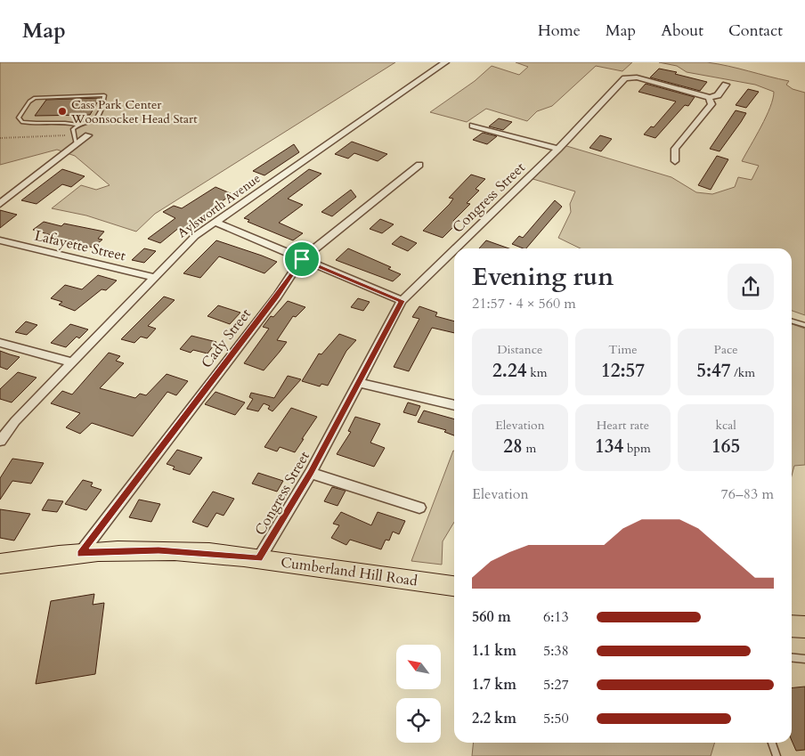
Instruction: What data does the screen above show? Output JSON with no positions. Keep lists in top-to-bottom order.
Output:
{
  "streets": {
    "main road": ["Cumberland Hill Road"],
    "street": [
      "Congress Street",
      "Aylsworth Avenue",
      "Lafayette Street",
      "Cady Street"
    ]
  },
  "crossings": [
    ["Congress Street", "Cumberland Hill Road"],
    ["Aylsworth Avenue", "Lafayette Street"],
    ["Cady Street", "Cumberland Hill Road"]
  ],
  "places": ["Cass Park Center Woonsocket Head Start"],
  "north": "top left",
  "page": {
    "header": "Map",
    "nav": [
      "Home",
      "Map",
      "About",
      "Contact"
    ],
    "heading": ["Evening run", "21:57 · 4 × 560 m"],
    "stats": [
      ["Distance", "2.24 km"],
      ["Time", "12:57"],
      ["Pace", "5:47 /km"],
      ["Elevation", "28 m"],
      ["Heart rate", "134 bpm"],
      ["kcal", "165"]
    ],
    "chart": ["Elevation", "76–83 m"],
    "list": [
      {
        "name": "560 m",
        "note": "6:13"
      },
      {
        "name": "1.1 km",
        "note": "5:38"
      },
      {
        "name": "1.7 km",
        "note": "5:27"
      },
      {
        "name": "2.2 km",
        "note": "5:50"
      }
    ]
  }
}
